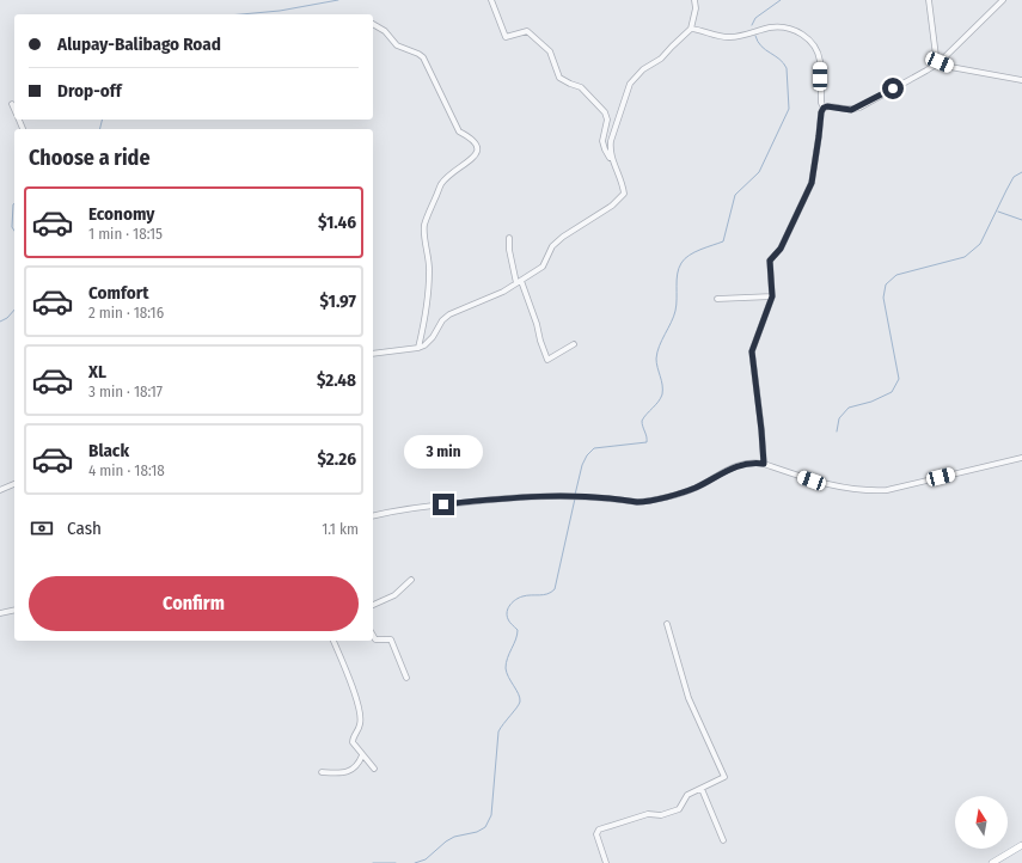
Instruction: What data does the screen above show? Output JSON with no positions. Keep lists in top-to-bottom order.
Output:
{
  "north": "top",
  "page": {
    "banner": ["Alupay-Balibago Road", "Drop-off"],
    "heading": "Choose a ride",
    "list": [
      {
        "name": "Economy",
        "note": "1 min · 18:15",
        "value": "$1.46"
      },
      {
        "name": "Comfort",
        "note": "2 min · 18:16",
        "value": "$1.97"
      },
      {
        "name": "XL",
        "note": "3 min · 18:17",
        "value": "$2.48"
      },
      {
        "name": "Black",
        "note": "4 min · 18:18",
        "value": "$2.26"
      }
    ],
    "bubble": "3 min",
    "pay": ["Cash", "1.1 km"],
    "buttons": "Confirm"
  }
}
